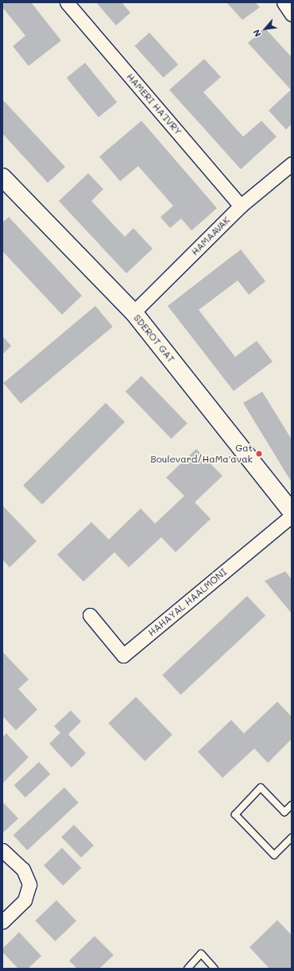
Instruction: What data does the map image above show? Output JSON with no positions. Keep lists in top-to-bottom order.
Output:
{
  "streets": {
    "street": [
      "HAMERI HA'IVRY",
      "HAMAAVAK",
      "SDEROT GAT",
      "HAHAYAL HAALMONI"
    ]
  },
  "crossings": [
    ["HAMERI HA'IVRY", "HAMAAVAK"],
    ["HAMAAVAK", "SDEROT GAT"]
  ],
  "places": ["Gat Boulevard/HaMa'avak"],
  "north": "bottom left"
}
